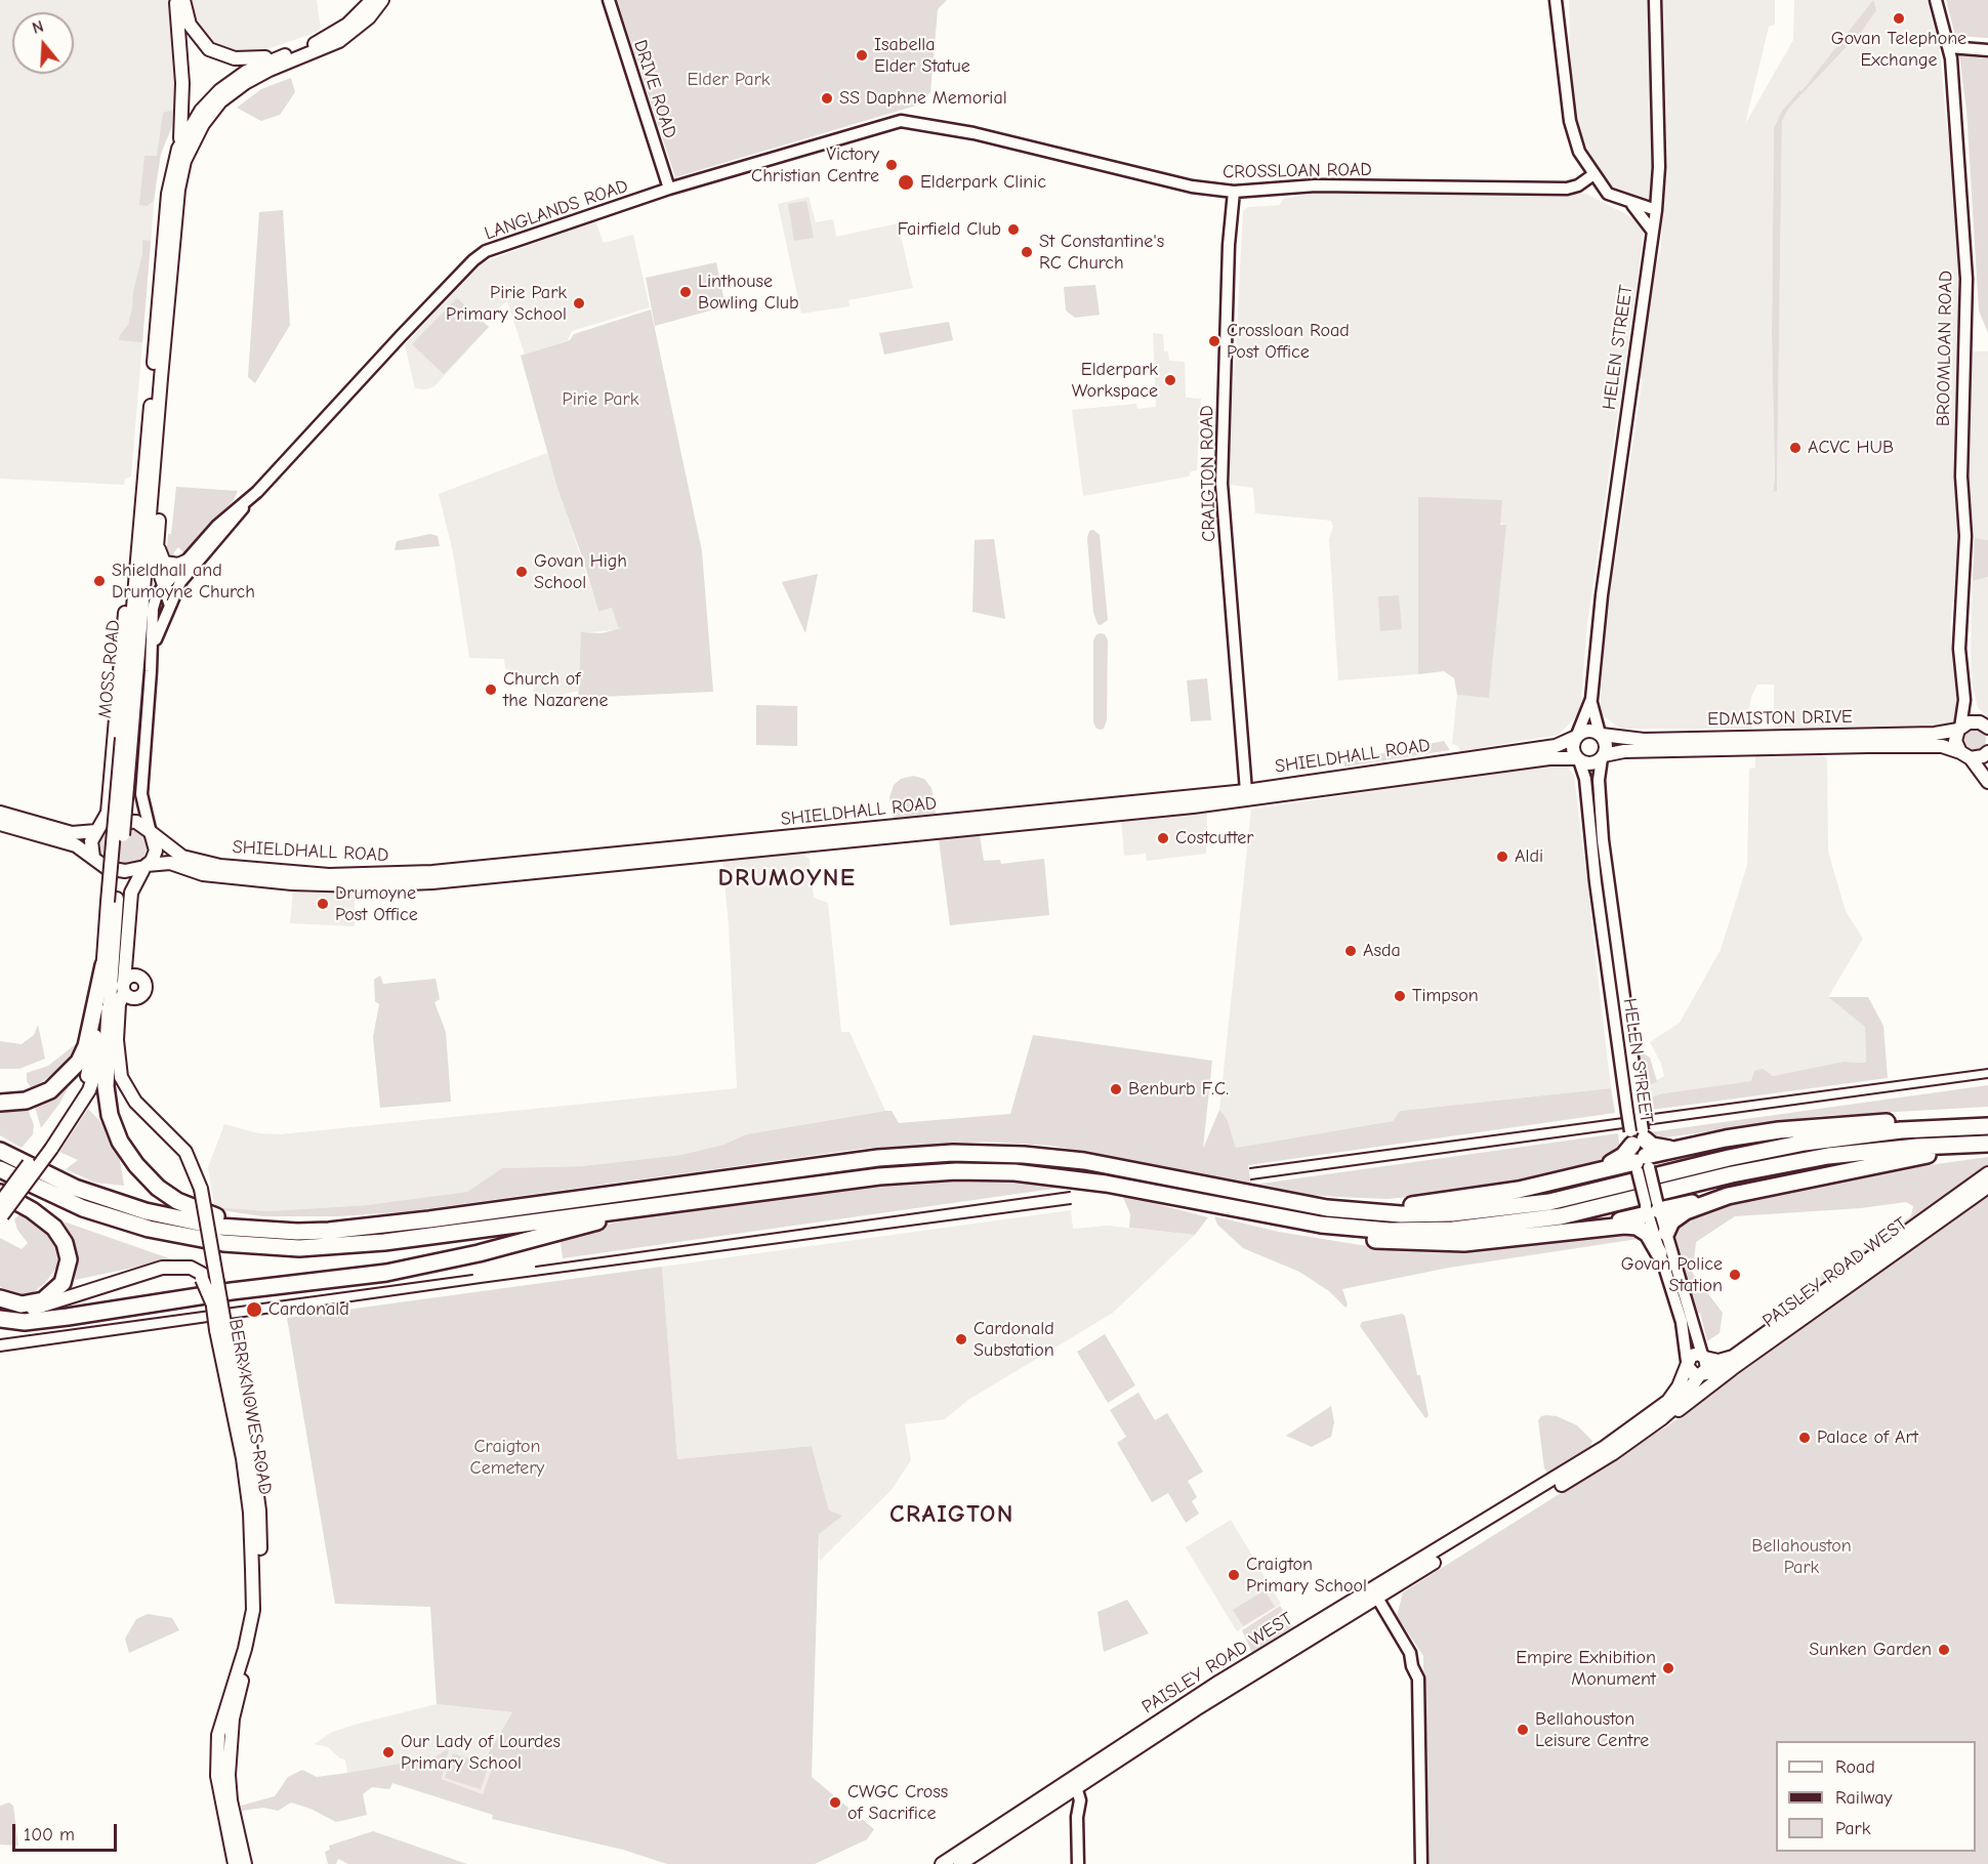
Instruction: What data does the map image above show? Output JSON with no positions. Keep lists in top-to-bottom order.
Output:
{
  "streets": {
    "main road": [
      "MOSS ROAD",
      "EDMISTON DRIVE",
      "SHIELDHALL ROAD",
      "PAISLEY ROAD WEST",
      "BERRYKNOWES ROAD"
    ],
    "street": [
      "DRIVE ROAD",
      "CROSSLOAN ROAD",
      "LANGLANDS ROAD",
      "HELEN STREET",
      "BROOMLOAN ROAD",
      "CRAIGTON ROAD"
    ]
  },
  "crossings": [
    ["DRIVE ROAD", "LANGLANDS ROAD"],
    ["CROSSLOAN ROAD", "LANGLANDS ROAD"],
    ["CROSSLOAN ROAD", "CRAIGTON ROAD"],
    ["LANGLANDS ROAD", "SHIELDHALL ROAD"],
    ["HELEN STREET", "EDMISTON DRIVE"],
    ["HELEN STREET", "SHIELDHALL ROAD"],
    ["HELEN STREET", "PAISLEY ROAD WEST"],
    ["BROOMLOAN ROAD", "EDMISTON DRIVE"],
    ["CRAIGTON ROAD", "SHIELDHALL ROAD"],
    ["EDMISTON DRIVE", "SHIELDHALL ROAD"]
  ],
  "districts": ["DRUMOYNE", "CRAIGTON"],
  "parks": [
    "Elder Park",
    "Pirie Park",
    "Craigton Cemetery",
    "Bellahouston Park"
  ],
  "places": [
    "Govan Telephone Exchange",
    "Isabella Elder Statue",
    "SS Daphne Memorial",
    "Victory Christian Centre",
    "Elderpark Clinic",
    "Fairfield Club",
    "St Constantine's RC Church",
    "Linthouse Bowling Club",
    "Pirie Park Primary School",
    "Crossloan Road Post Office",
    "Elderpark Workspace",
    "ACVC HUB",
    "Govan High School",
    "Shieldhall and Drumoyne Church",
    "Church of the Nazarene",
    "Costcutter",
    "Aldi",
    "Drumoyne Post Office",
    "Asda",
    "Timpson",
    "Benburb F.C.",
    "Govan Police Station",
    "Cardonald",
    "Cardonald Substation",
    "Palace of Art",
    "Craigton Primary School",
    "Sunken Garden",
    "Empire Exhibition Monument",
    "Bellahouston Leisure Centre",
    "Our Lady of Lourdes Primary School",
    "CWGC Cross of Sacrifice"
  ],
  "legend": ["Road", "Railway", "Park"],
  "scale_bar": "100 m",
  "north": "top"
}
